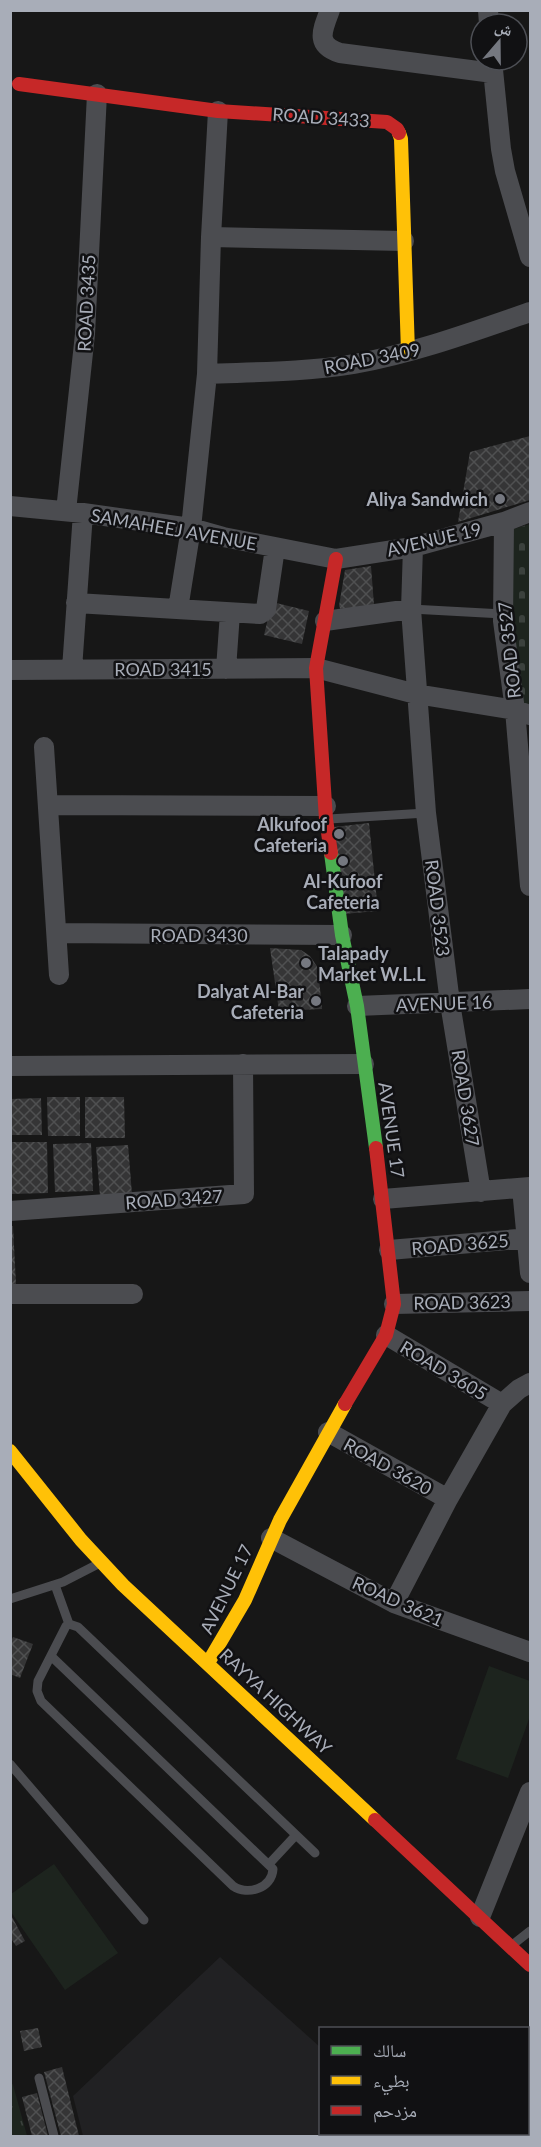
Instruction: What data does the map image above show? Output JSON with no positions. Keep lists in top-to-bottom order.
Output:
{
  "streets": {
    "street": [
      "ROAD 3433",
      "ROAD 3435",
      "ROAD 3409",
      "SAMAHEEJ AVENUE",
      "AVENUE 19",
      "ROAD 3527",
      "ROAD 3415",
      "ROAD 3523",
      "ROAD 3430",
      "AVENUE 16",
      "ROAD 3627",
      "AVENUE 17",
      "ROAD 3427",
      "ROAD 3625",
      "ROAD 3623",
      "ROAD 3605",
      "ROAD 3620",
      "ROAD 3621",
      "RAYYA HIGHWAY"
    ]
  },
  "crossings": [
    ["ROAD 3433", "ROAD 3435"],
    ["ROAD 3433", "ROAD 3409"],
    ["ROAD 3435", "SAMAHEEJ AVENUE"],
    ["ROAD 3435", "ROAD 3415"],
    ["SAMAHEEJ AVENUE", "AVENUE 19"],
    ["SAMAHEEJ AVENUE", "AVENUE 17"],
    ["AVENUE 19", "ROAD 3527"],
    ["AVENUE 19", "ROAD 3523"],
    ["AVENUE 19", "AVENUE 17"],
    ["ROAD 3527", "ROAD 3415"],
    ["ROAD 3415", "ROAD 3523"],
    ["ROAD 3415", "AVENUE 17"],
    ["ROAD 3523", "AVENUE 16"],
    ["ROAD 3523", "ROAD 3627"],
    ["ROAD 3430", "AVENUE 17"],
    ["AVENUE 16", "ROAD 3627"],
    ["AVENUE 16", "AVENUE 17"],
    ["AVENUE 17", "ROAD 3625"],
    ["AVENUE 17", "ROAD 3623"],
    ["AVENUE 17", "ROAD 3605"],
    ["AVENUE 17", "ROAD 3620"],
    ["AVENUE 17", "ROAD 3621"],
    ["AVENUE 17", "RAYYA HIGHWAY"],
    ["ROAD 3605", "ROAD 3620"],
    ["ROAD 3620", "ROAD 3621"]
  ],
  "places": [
    "Aliya Sandwich",
    "Alkufoof Cafeteria",
    "Al-Kufoof Cafeteria",
    "Talapady Market W.L.L",
    "Dalyat Al-Bar Cafeteria"
  ],
  "legend": ["سالك", "بطيء", "مزدحم"],
  "north": "top"
}
